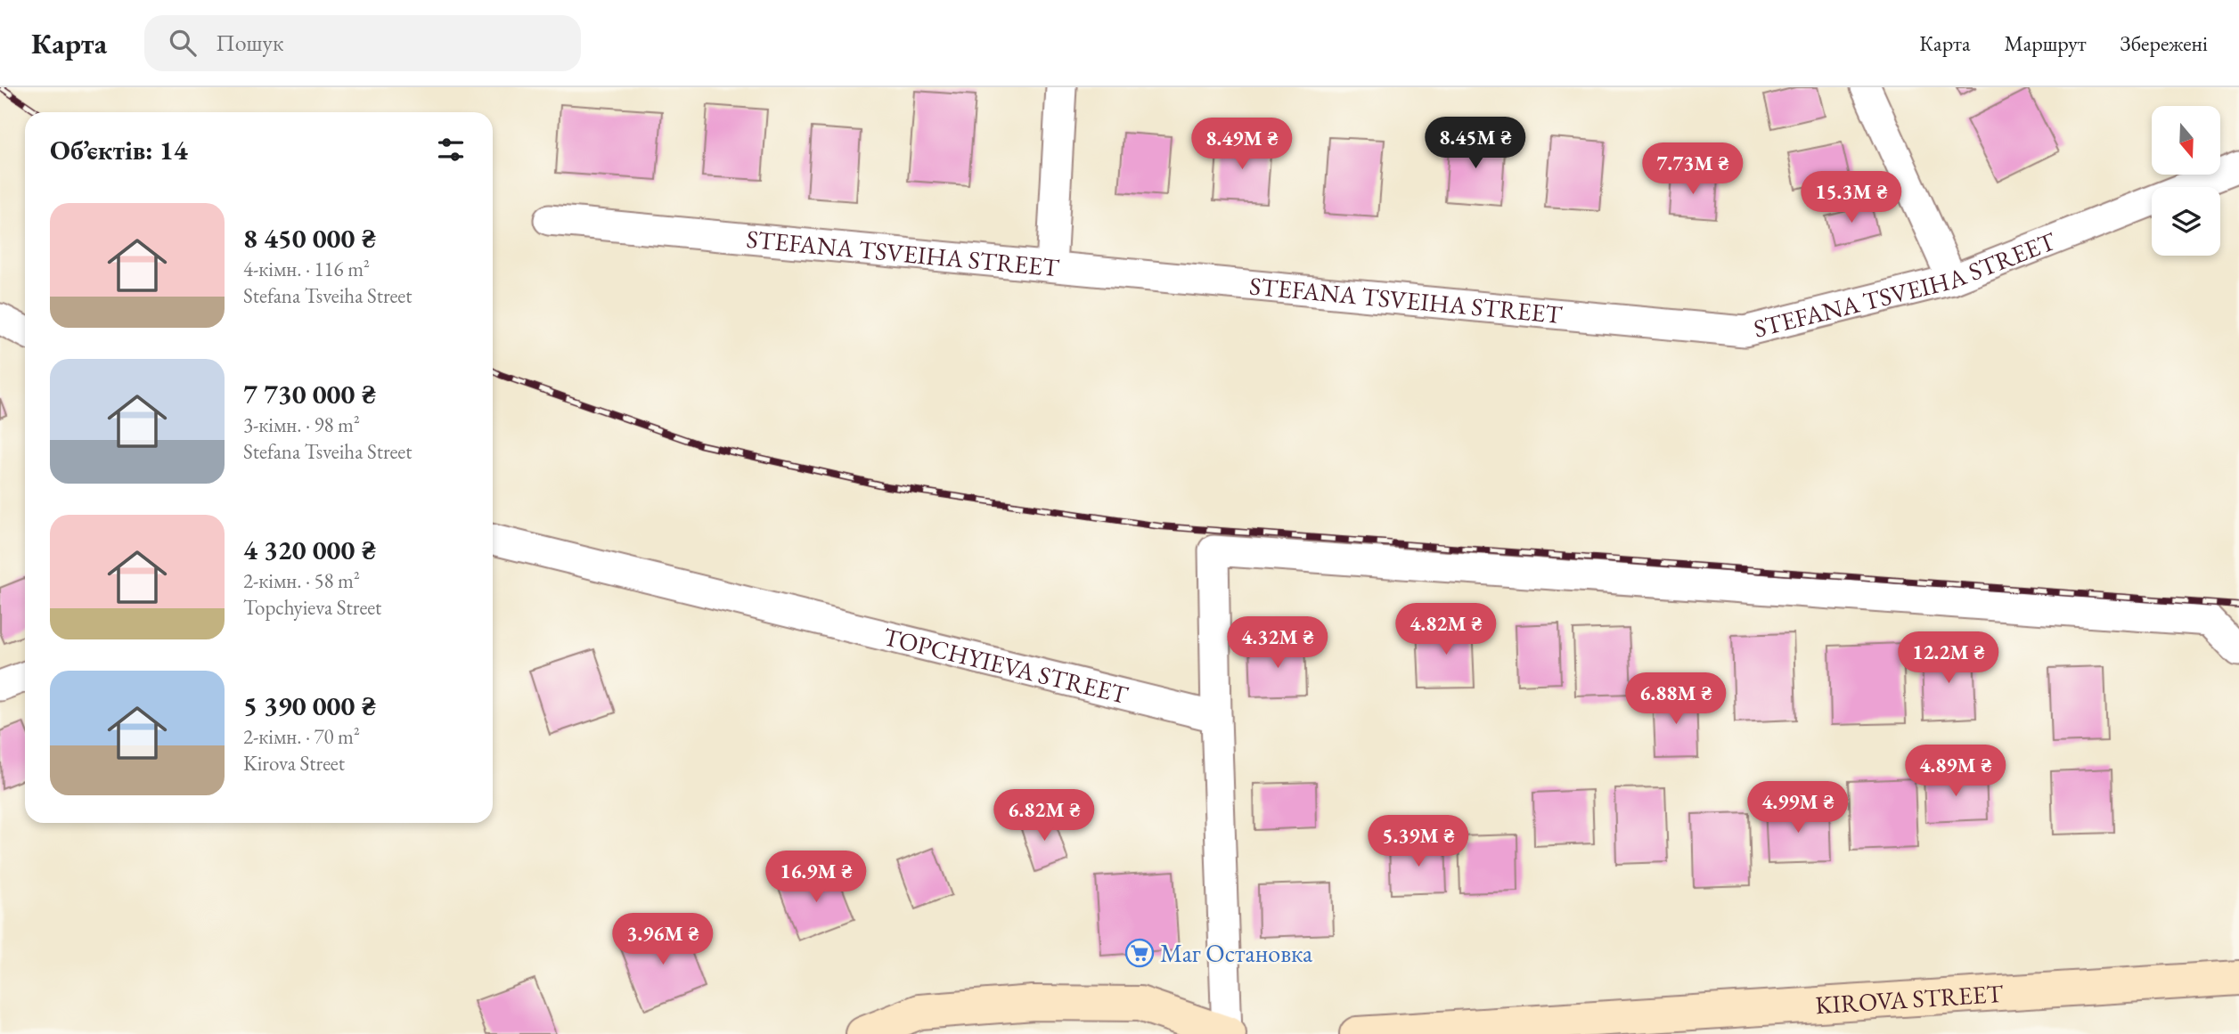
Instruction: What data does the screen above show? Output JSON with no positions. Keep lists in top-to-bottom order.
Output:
{
  "streets": {
    "main road": ["KIROVA STREET"],
    "street": ["STEFANA TSVEIHA STREET", "TOPCHYIEVA STREET"]
  },
  "places": {
    "supermarket": ["Маг Остановка"]
  },
  "north": "bottom",
  "page": {
    "header": "Карта",
    "search": "Пошук",
    "nav": ["Карта", "Маршрут", "Збережені"],
    "heading": "Об’єктів: 14",
    "price": [
      "8.45M ₴",
      "8.49M ₴",
      "7.73M ₴",
      "15.3M ₴",
      "4.82M ₴",
      "4.32M ₴",
      "12.2M ₴",
      "6.88M ₴",
      "4.89M ₴",
      "4.99M ₴",
      "6.82M ₴",
      "5.39M ₴",
      "16.9M ₴",
      "3.96M ₴"
    ],
    "list": [
      {
        "name": "8 450 000 ₴",
        "note": "4-кімн. · 116 m² · Stefana Tsveiha Street"
      },
      {
        "name": "7 730 000 ₴",
        "note": "3-кімн. · 98 m² · Stefana Tsveiha Street"
      },
      {
        "name": "4 320 000 ₴",
        "note": "2-кімн. · 58 m² · Topchyieva Street"
      },
      {
        "name": "5 390 000 ₴",
        "note": "2-кімн. · 70 m² · Kirova Street"
      }
    ]
  }
}
